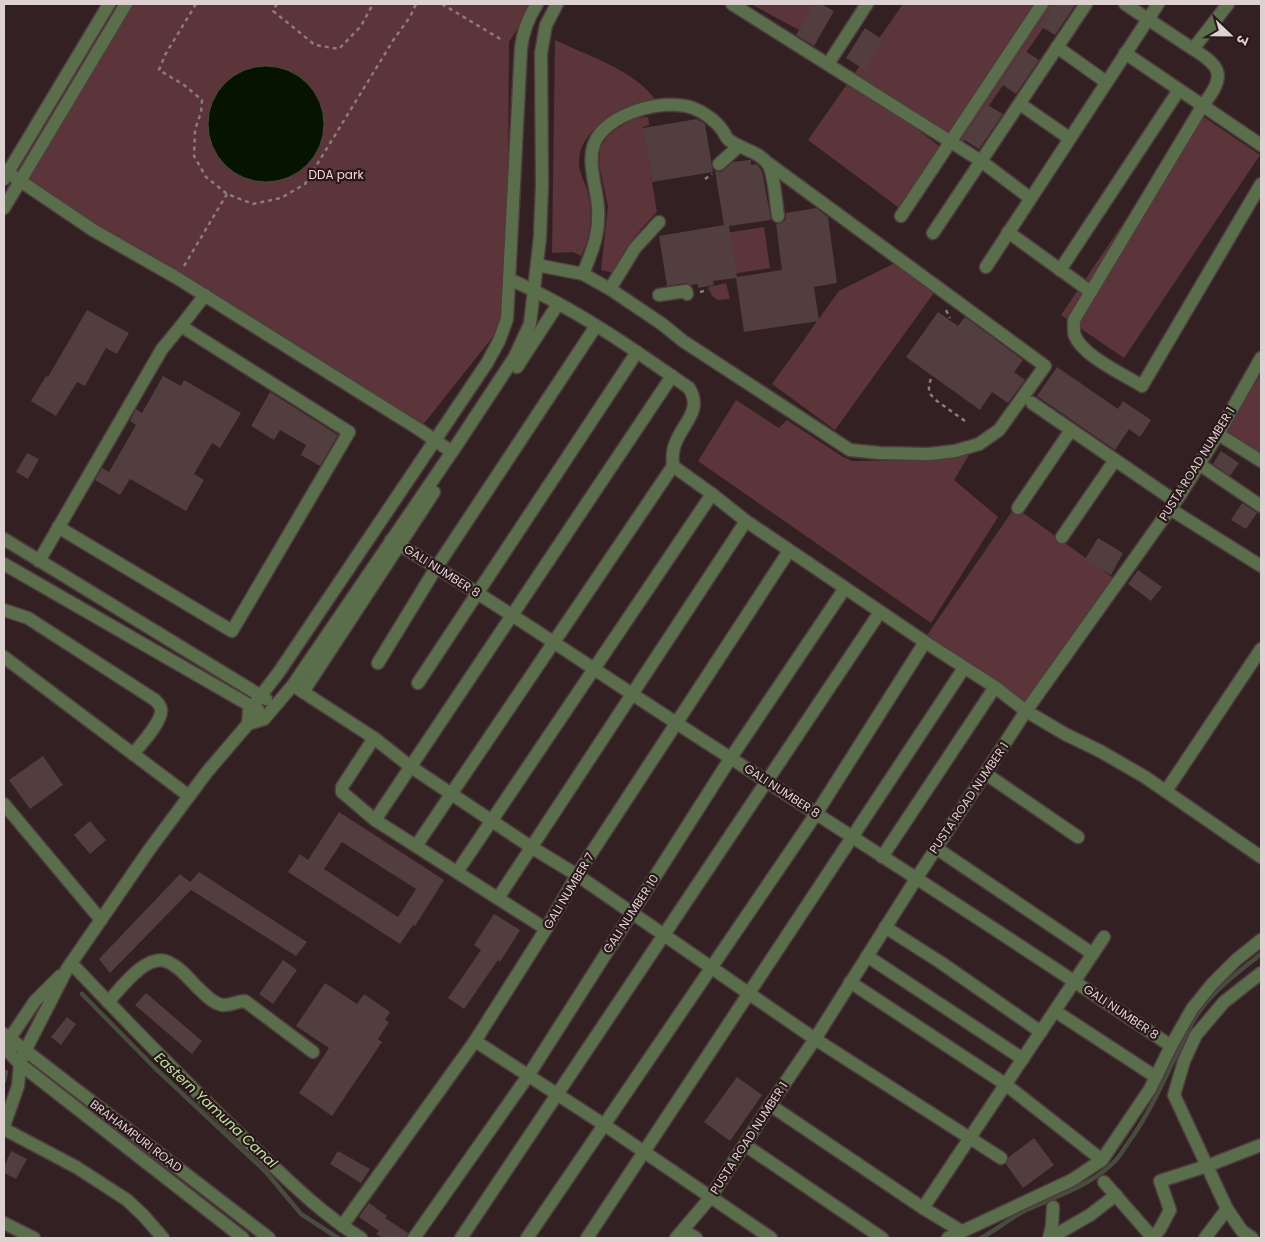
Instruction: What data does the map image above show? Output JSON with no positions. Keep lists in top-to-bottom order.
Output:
{
  "streets": {
    "street": [
      "PUSTA ROAD NUMBER 1",
      "GALI NUMBER 8",
      "GALI NUMBER 7",
      "GALI NUMBER 10",
      "BRAHAMPURI ROAD"
    ]
  },
  "crossings": [
    ["PUSTA ROAD NUMBER 1", "GALI NUMBER 8"],
    ["GALI NUMBER 8", "GALI NUMBER 7"],
    ["GALI NUMBER 8", "GALI NUMBER 10"]
  ],
  "water": ["Eastern Yamuna Canal"],
  "parks": ["DDA park"],
  "north": "right"
}
